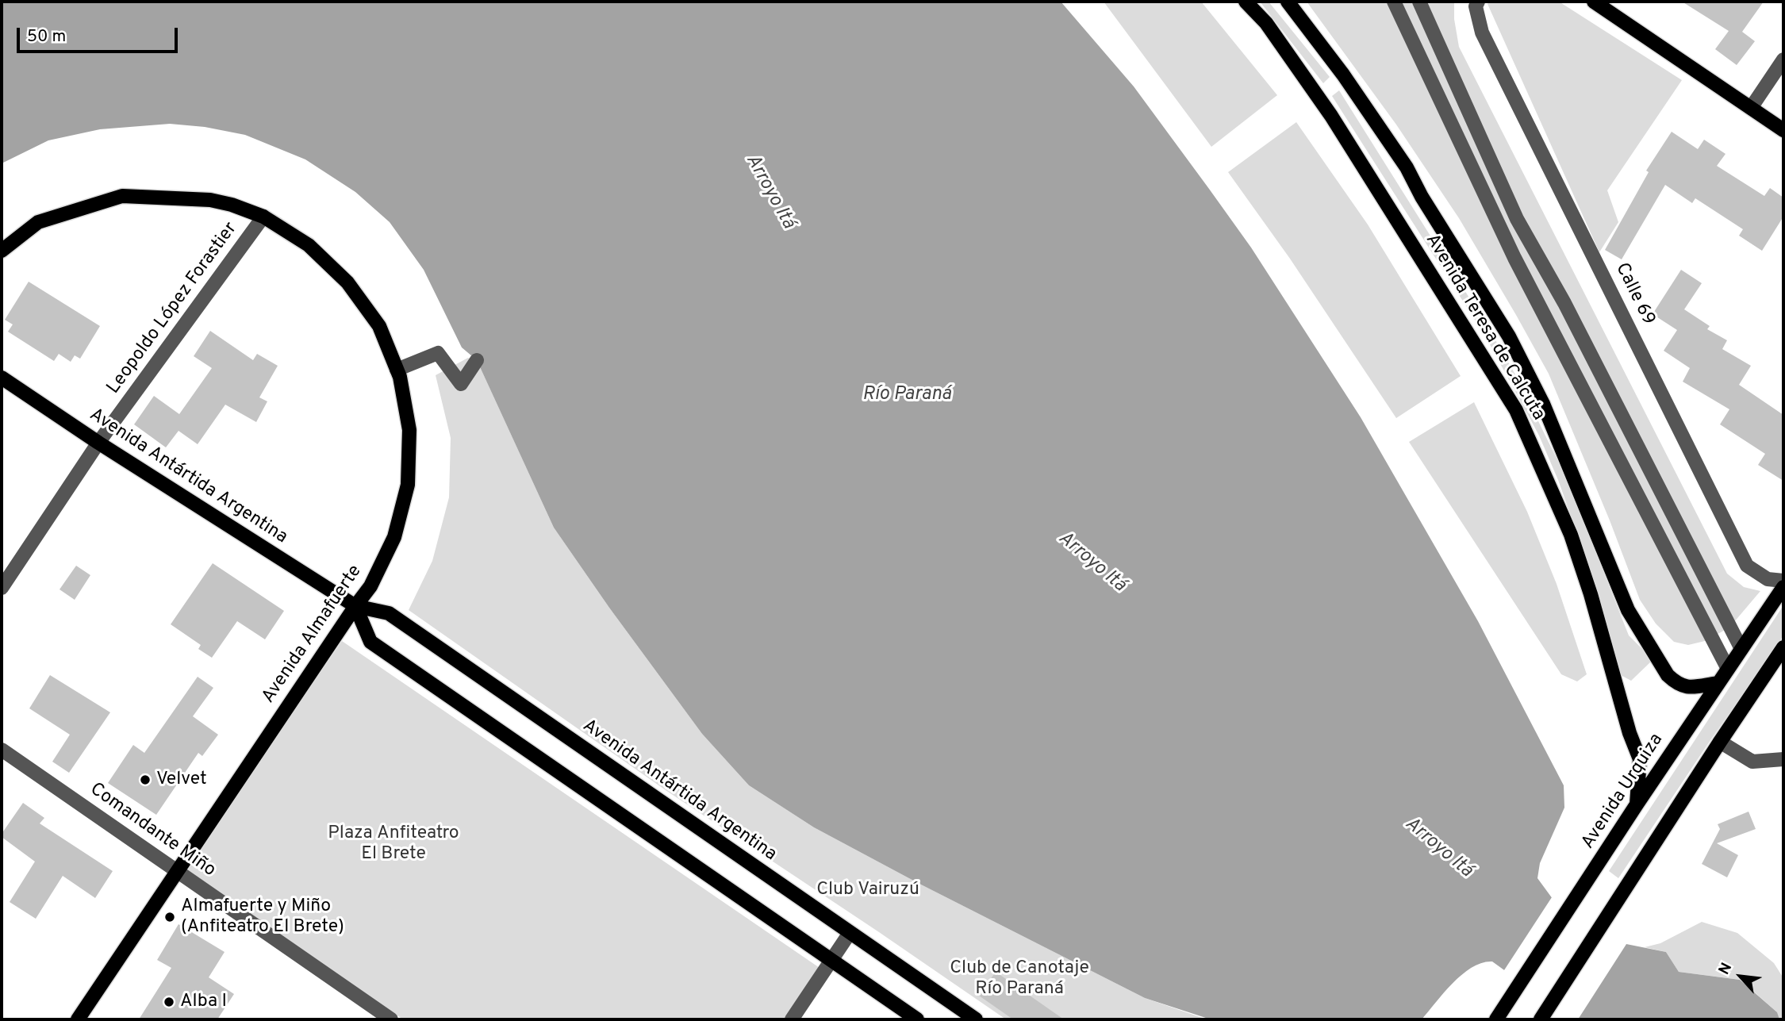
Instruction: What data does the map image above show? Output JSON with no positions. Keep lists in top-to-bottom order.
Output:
{
  "streets": {
    "main road": [
      "Avenida Teresa de Calcuta",
      "Avenida Antártida Argentina",
      "Avenida Almafuerte",
      "Avenida Urquiza"
    ],
    "street": ["Calle 69", "Leopoldo López Forastier", "Comandante Miño"]
  },
  "crossings": [
    ["Leopoldo López Forastier", "Avenida Antártida Argentina"],
    ["Leopoldo López Forastier", "Avenida Almafuerte"],
    ["Avenida Teresa de Calcuta", "Avenida Urquiza"],
    ["Avenida Antártida Argentina", "Avenida Almafuerte"],
    ["Avenida Almafuerte", "Comandante Miño"]
  ],
  "water": ["Arroyo Itá", "Río Paraná"],
  "parks": ["Plaza Anfiteatro El Brete", "Club Vairuzú", "Club de Canotaje Río Paraná"],
  "places": ["Velvet", "Almafuerte y Miño (Anfiteatro El Brete)", "Alba I"],
  "scale_bar": "50 m",
  "north": "top left"
}
